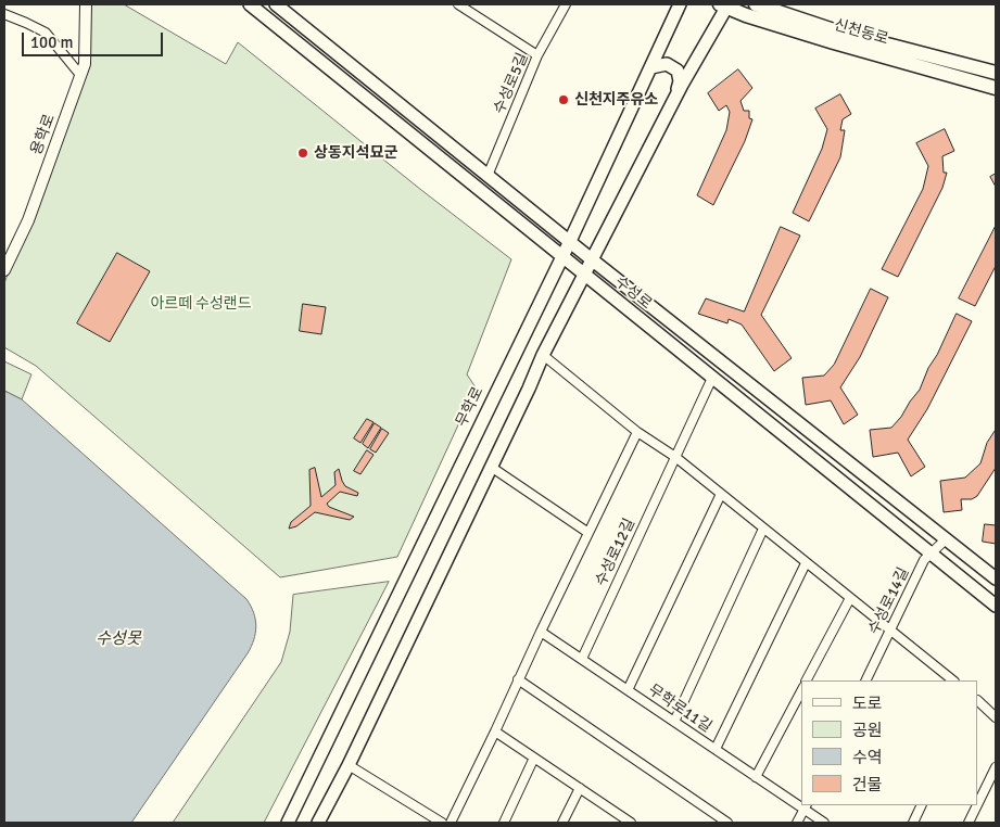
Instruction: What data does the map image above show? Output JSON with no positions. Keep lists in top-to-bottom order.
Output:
{
  "streets": {
    "main road": ["신천동로", "수성로", "무학로"],
    "street": [
      "수성로5길",
      "용학로",
      "수성로12길",
      "수성로14길",
      "무학로11길"
    ]
  },
  "crossings": [
    ["수성로5길", "수성로"],
    ["수성로", "무학로"],
    ["수성로", "수성로12길"],
    ["수성로", "수성로14길"],
    ["수성로12길", "무학로11길"]
  ],
  "water": ["수성못"],
  "parks": ["아르떼 수성랜드"],
  "places": ["신천지주유소", "상동지석묘군"],
  "legend": [
    "도로",
    "공원",
    "수역",
    "건물"
  ],
  "scale_bar": "100 m"
}
